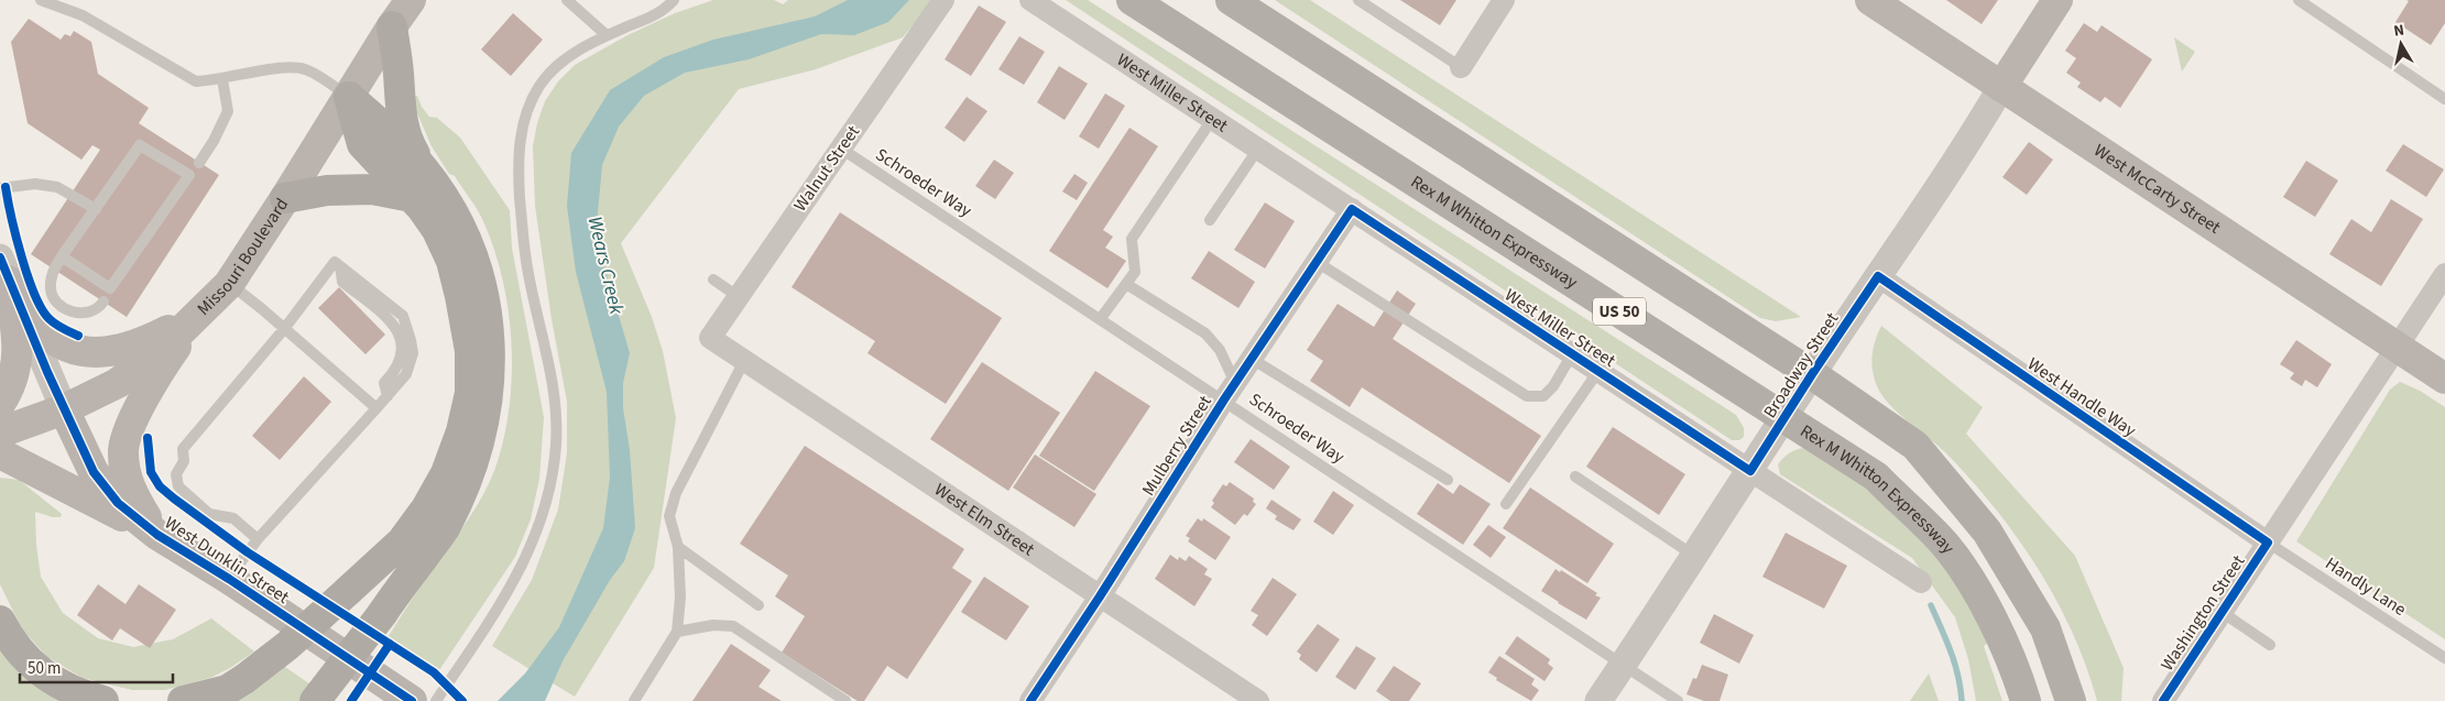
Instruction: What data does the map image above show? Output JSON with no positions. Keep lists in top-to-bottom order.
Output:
{
  "streets": {
    "highway": ["Rex M Whitton Expressway", "US 50"],
    "main road": [
      "West McCarty Street",
      "Missouri Boulevard",
      "Broadway Street",
      "West Dunklin Street"
    ],
    "street": [
      "West Miller Street",
      "Walnut Street",
      "West Handle Way",
      "Mulberry Street",
      "West Elm Street",
      "Washington Street"
    ],
    "lane": ["Schroeder Way", "Handly Lane"]
  },
  "crossings": [
    ["West Miller Street", "Broadway Street"],
    ["West Miller Street", "Mulberry Street"],
    ["Walnut Street", "Schroeder Way"],
    ["Walnut Street", "West Elm Street"],
    ["Schroeder Way", "Broadway Street"],
    ["Schroeder Way", "Mulberry Street"],
    ["West McCarty Street", "Broadway Street"],
    ["West McCarty Street", "Washington Street"],
    ["Rex M Whitton Expressway", "Broadway Street"],
    ["Missouri Boulevard", "West Dunklin Street"],
    ["US 50", "Broadway Street"],
    ["Broadway Street", "West Handle Way"],
    ["West Handle Way", "Handly Lane"],
    ["West Handle Way", "Washington Street"],
    ["Mulberry Street", "West Elm Street"],
    ["Handly Lane", "Washington Street"]
  ],
  "water": ["Wears Creek"],
  "scale_bar": "50 m",
  "north": "top"
}
